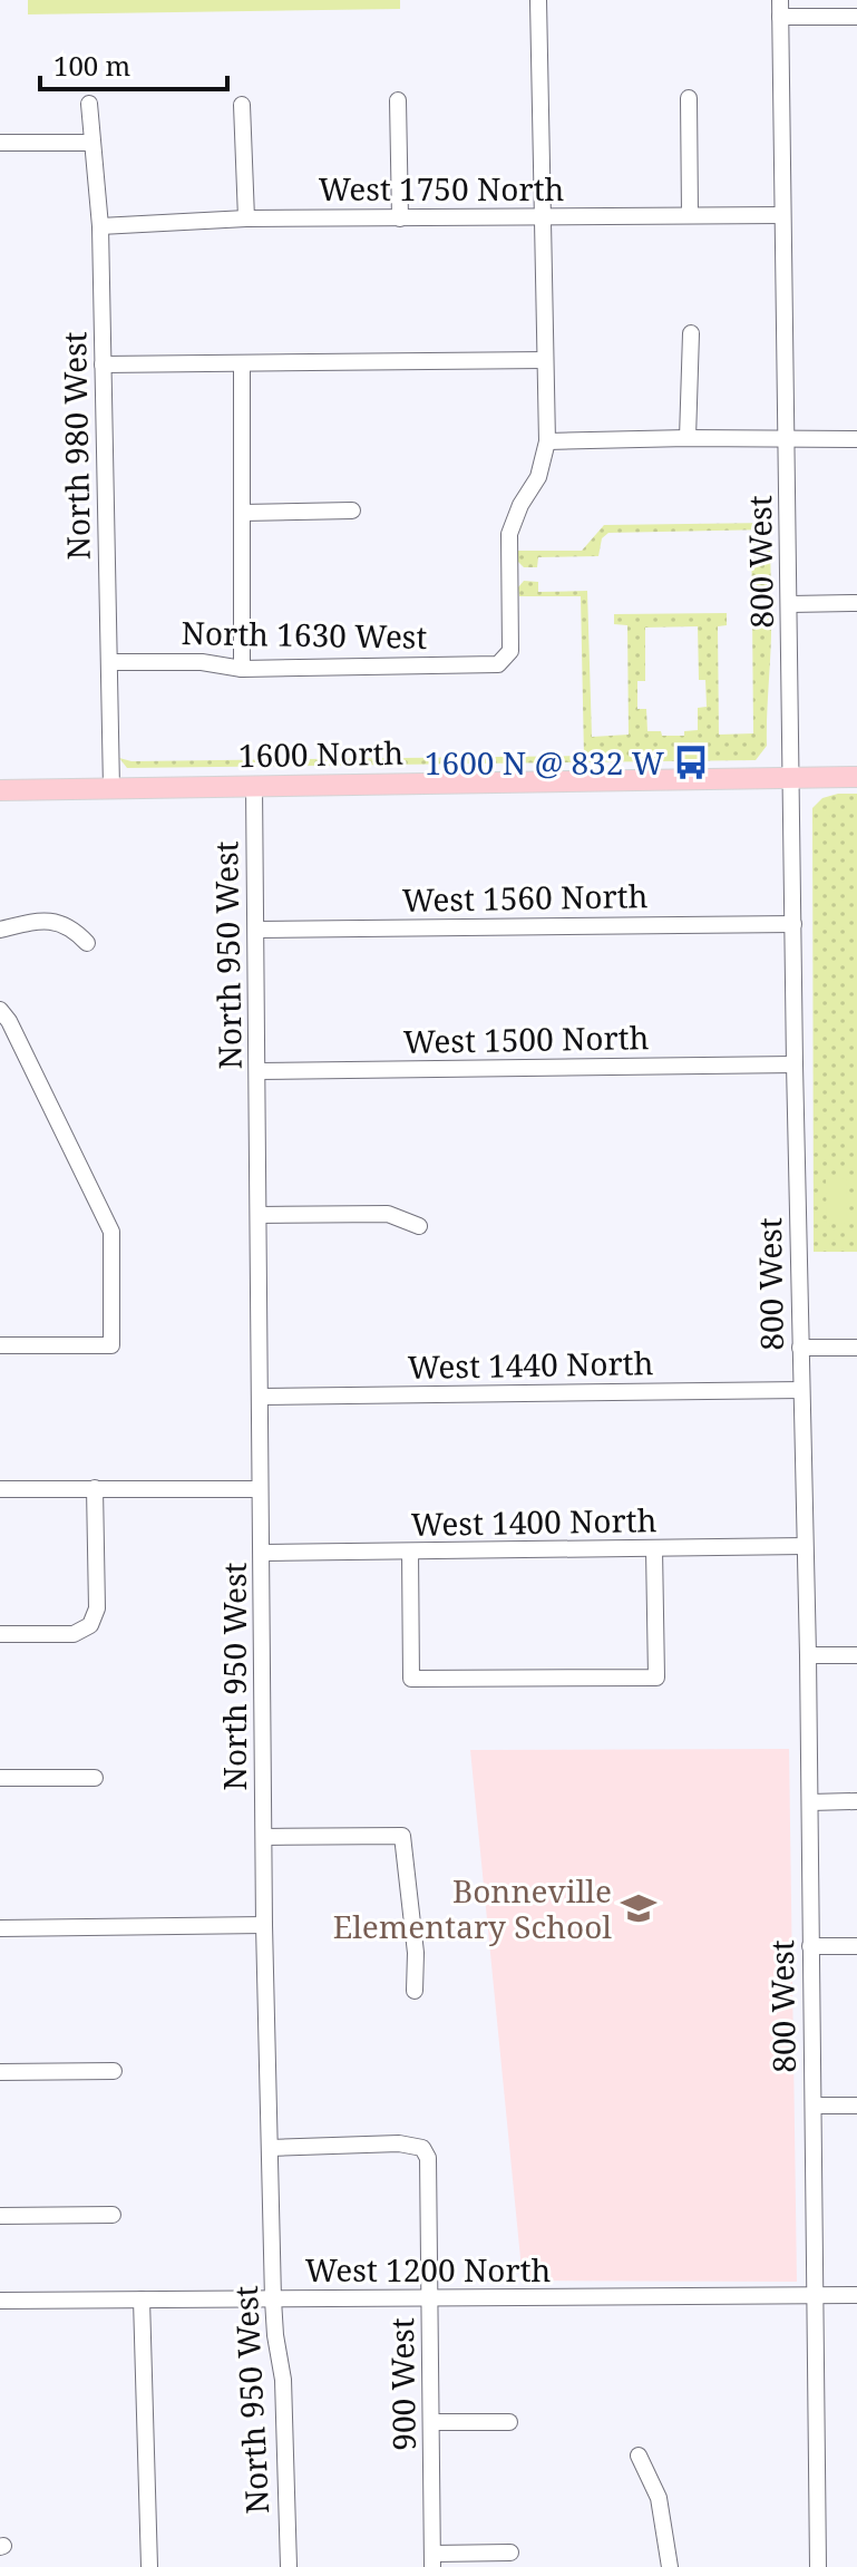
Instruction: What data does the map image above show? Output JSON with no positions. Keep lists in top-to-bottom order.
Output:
{
  "streets": {
    "main road": ["1600 North"],
    "street": [
      "West 1750 North",
      "North 980 West",
      "800 West",
      "North 1630 West",
      "West 1560 North",
      "North 950 West",
      "West 1500 North",
      "West 1440 North",
      "West 1400 North",
      "West 1200 North",
      "900 West"
    ]
  },
  "crossings": [
    ["West 1750 North", "North 980 West"],
    ["West 1750 North", "800 West"],
    ["North 980 West", "North 1630 West"],
    ["North 980 West", "1600 North"],
    ["800 West", "1600 North"],
    ["800 West", "West 1560 North"],
    ["800 West", "West 1500 North"],
    ["800 West", "West 1440 North"],
    ["800 West", "West 1400 North"],
    ["800 West", "West 1200 North"],
    ["1600 North", "North 950 West"],
    ["West 1560 North", "North 950 West"],
    ["North 950 West", "West 1500 North"],
    ["North 950 West", "West 1440 North"],
    ["North 950 West", "West 1400 North"],
    ["North 950 West", "West 1200 North"],
    ["North 950 West", "900 West"],
    ["West 1200 North", "900 West"]
  ],
  "places": {
    "bus stop": ["1600 N @ 832 W"],
    "school or university": ["Bonneville Elementary School"]
  },
  "scale_bar": "100 m"
}
